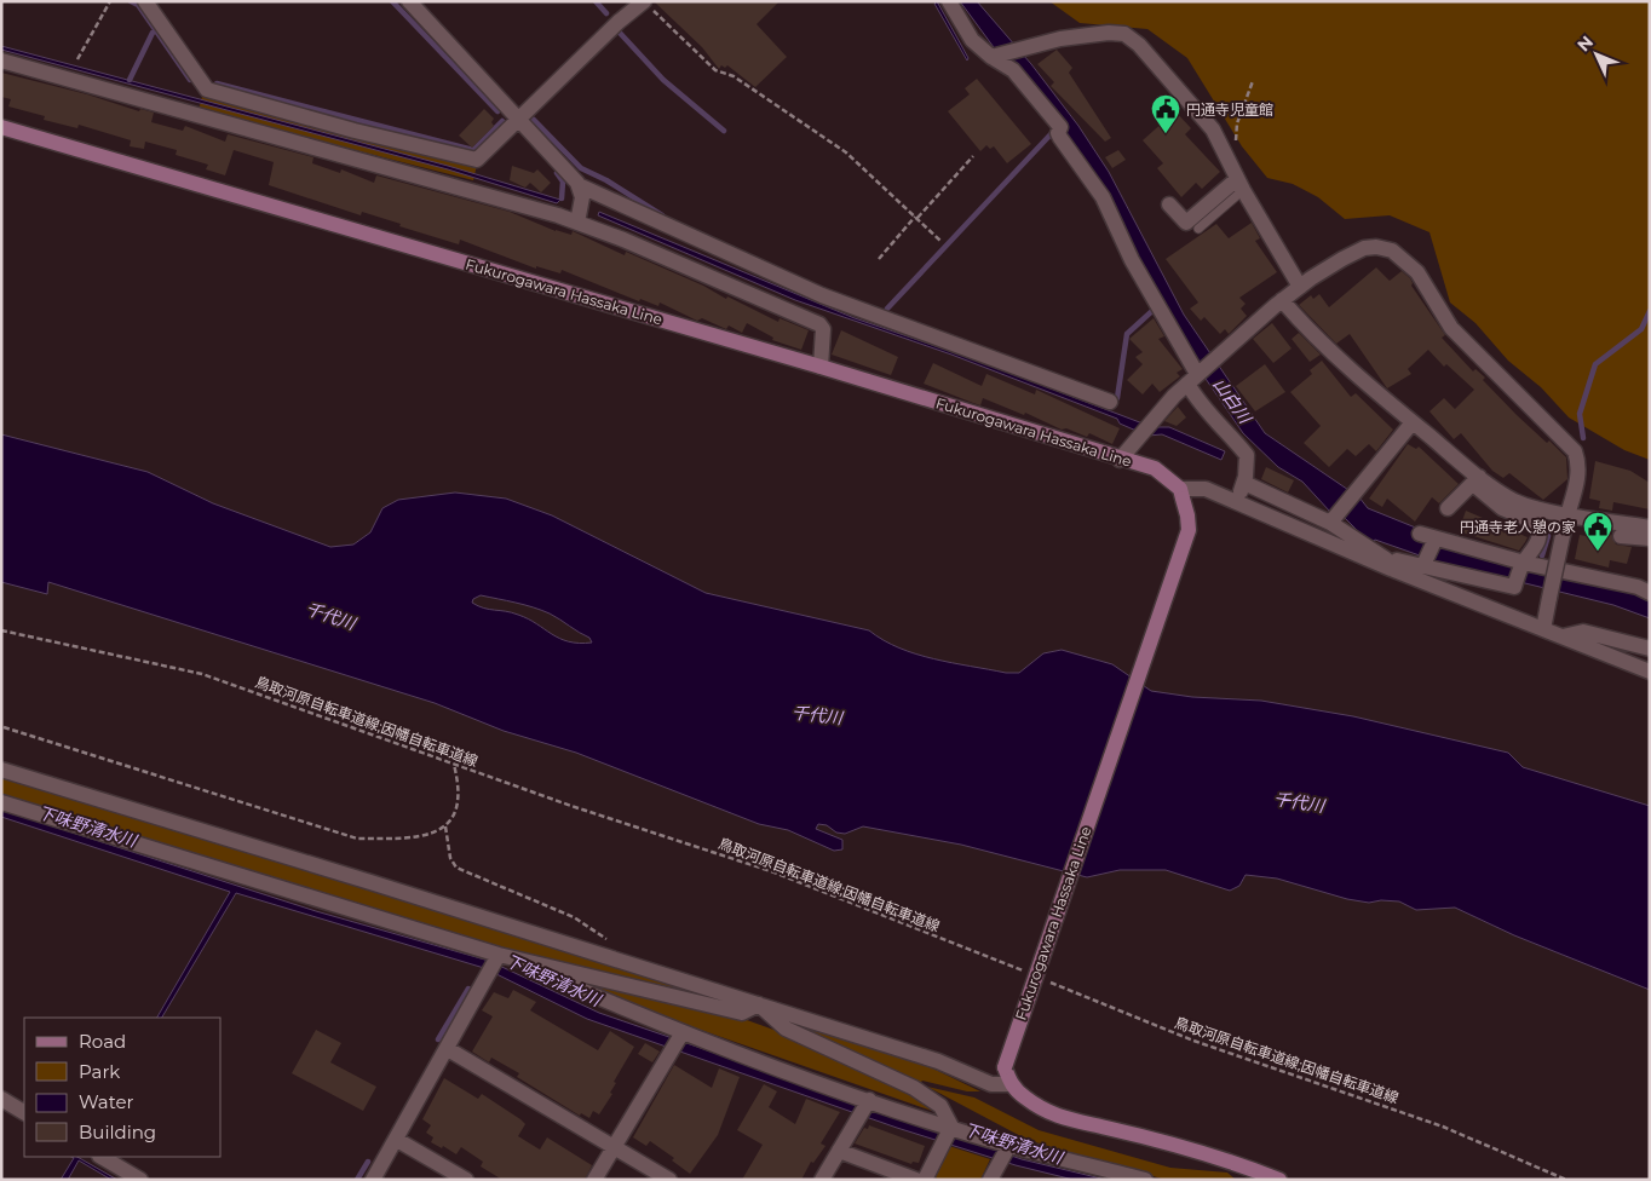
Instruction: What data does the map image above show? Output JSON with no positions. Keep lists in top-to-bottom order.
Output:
{
  "streets": {
    "main road": ["Fukurogawara Hassaka Line"],
    "path": ["鳥取河原自転車道線;因幡自転車道線"]
  },
  "water": ["山白川", "千代川", "下味野清水川"],
  "places": {
    "public building": ["円通寺児童館", "円通寺老人憩の家"]
  },
  "legend": [
    "Road",
    "Park",
    "Water",
    "Building"
  ],
  "north": "top left"
}
